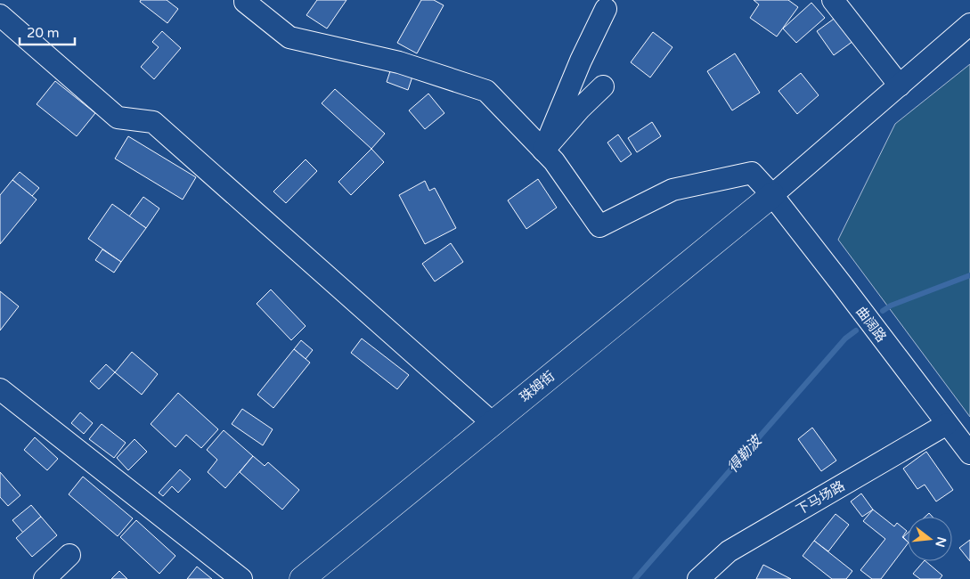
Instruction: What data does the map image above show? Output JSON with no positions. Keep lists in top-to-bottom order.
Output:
{
  "streets": {
    "main road": ["珠姆街"],
    "street": ["曲阔路", "下马场路"]
  },
  "crossings": [
    ["曲阔路", "珠姆街"],
    ["曲阔路", "下马场路"]
  ],
  "water": ["得勒波"],
  "scale_bar": "20 m",
  "north": "right"
}
